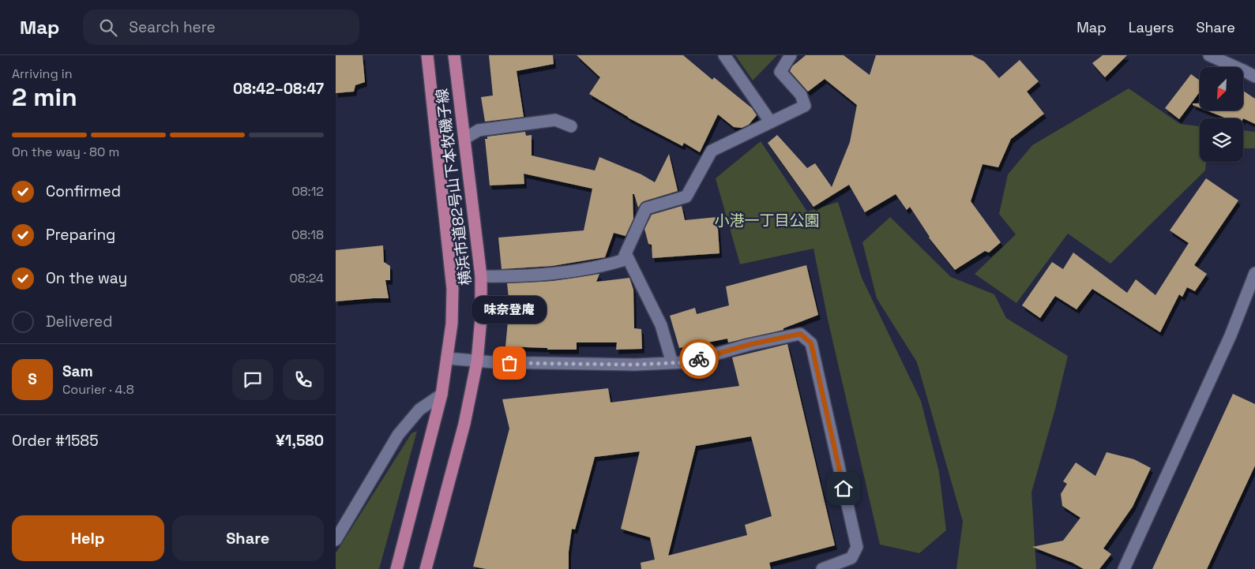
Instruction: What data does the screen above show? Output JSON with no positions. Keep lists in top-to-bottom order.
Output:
{
  "streets": {
    "main road": ["横浜市道82号山下本牧磯子線"]
  },
  "parks": ["小港一丁目公園"],
  "places": ["味奈登庵"],
  "north": "bottom left",
  "page": {
    "header": "Map",
    "search": "Search here",
    "nav": ["Map", "Layers", "Share"],
    "heading": ["2 min", "Arriving in", "08:42–08:47"],
    "panel": [
      "Sam",
      "Courier · 4.8",
      "Order #1585",
      "¥1,580"
    ],
    "bar": "On the way · 80 m",
    "list": [
      ["Confirmed", "08:12"],
      ["Preparing", "08:18"],
      ["On the way", "08:24"],
      "Delivered"
    ],
    "bubble": "味奈登庵",
    "round": "S",
    "buttons": ["Help", "Share"]
  }
}
